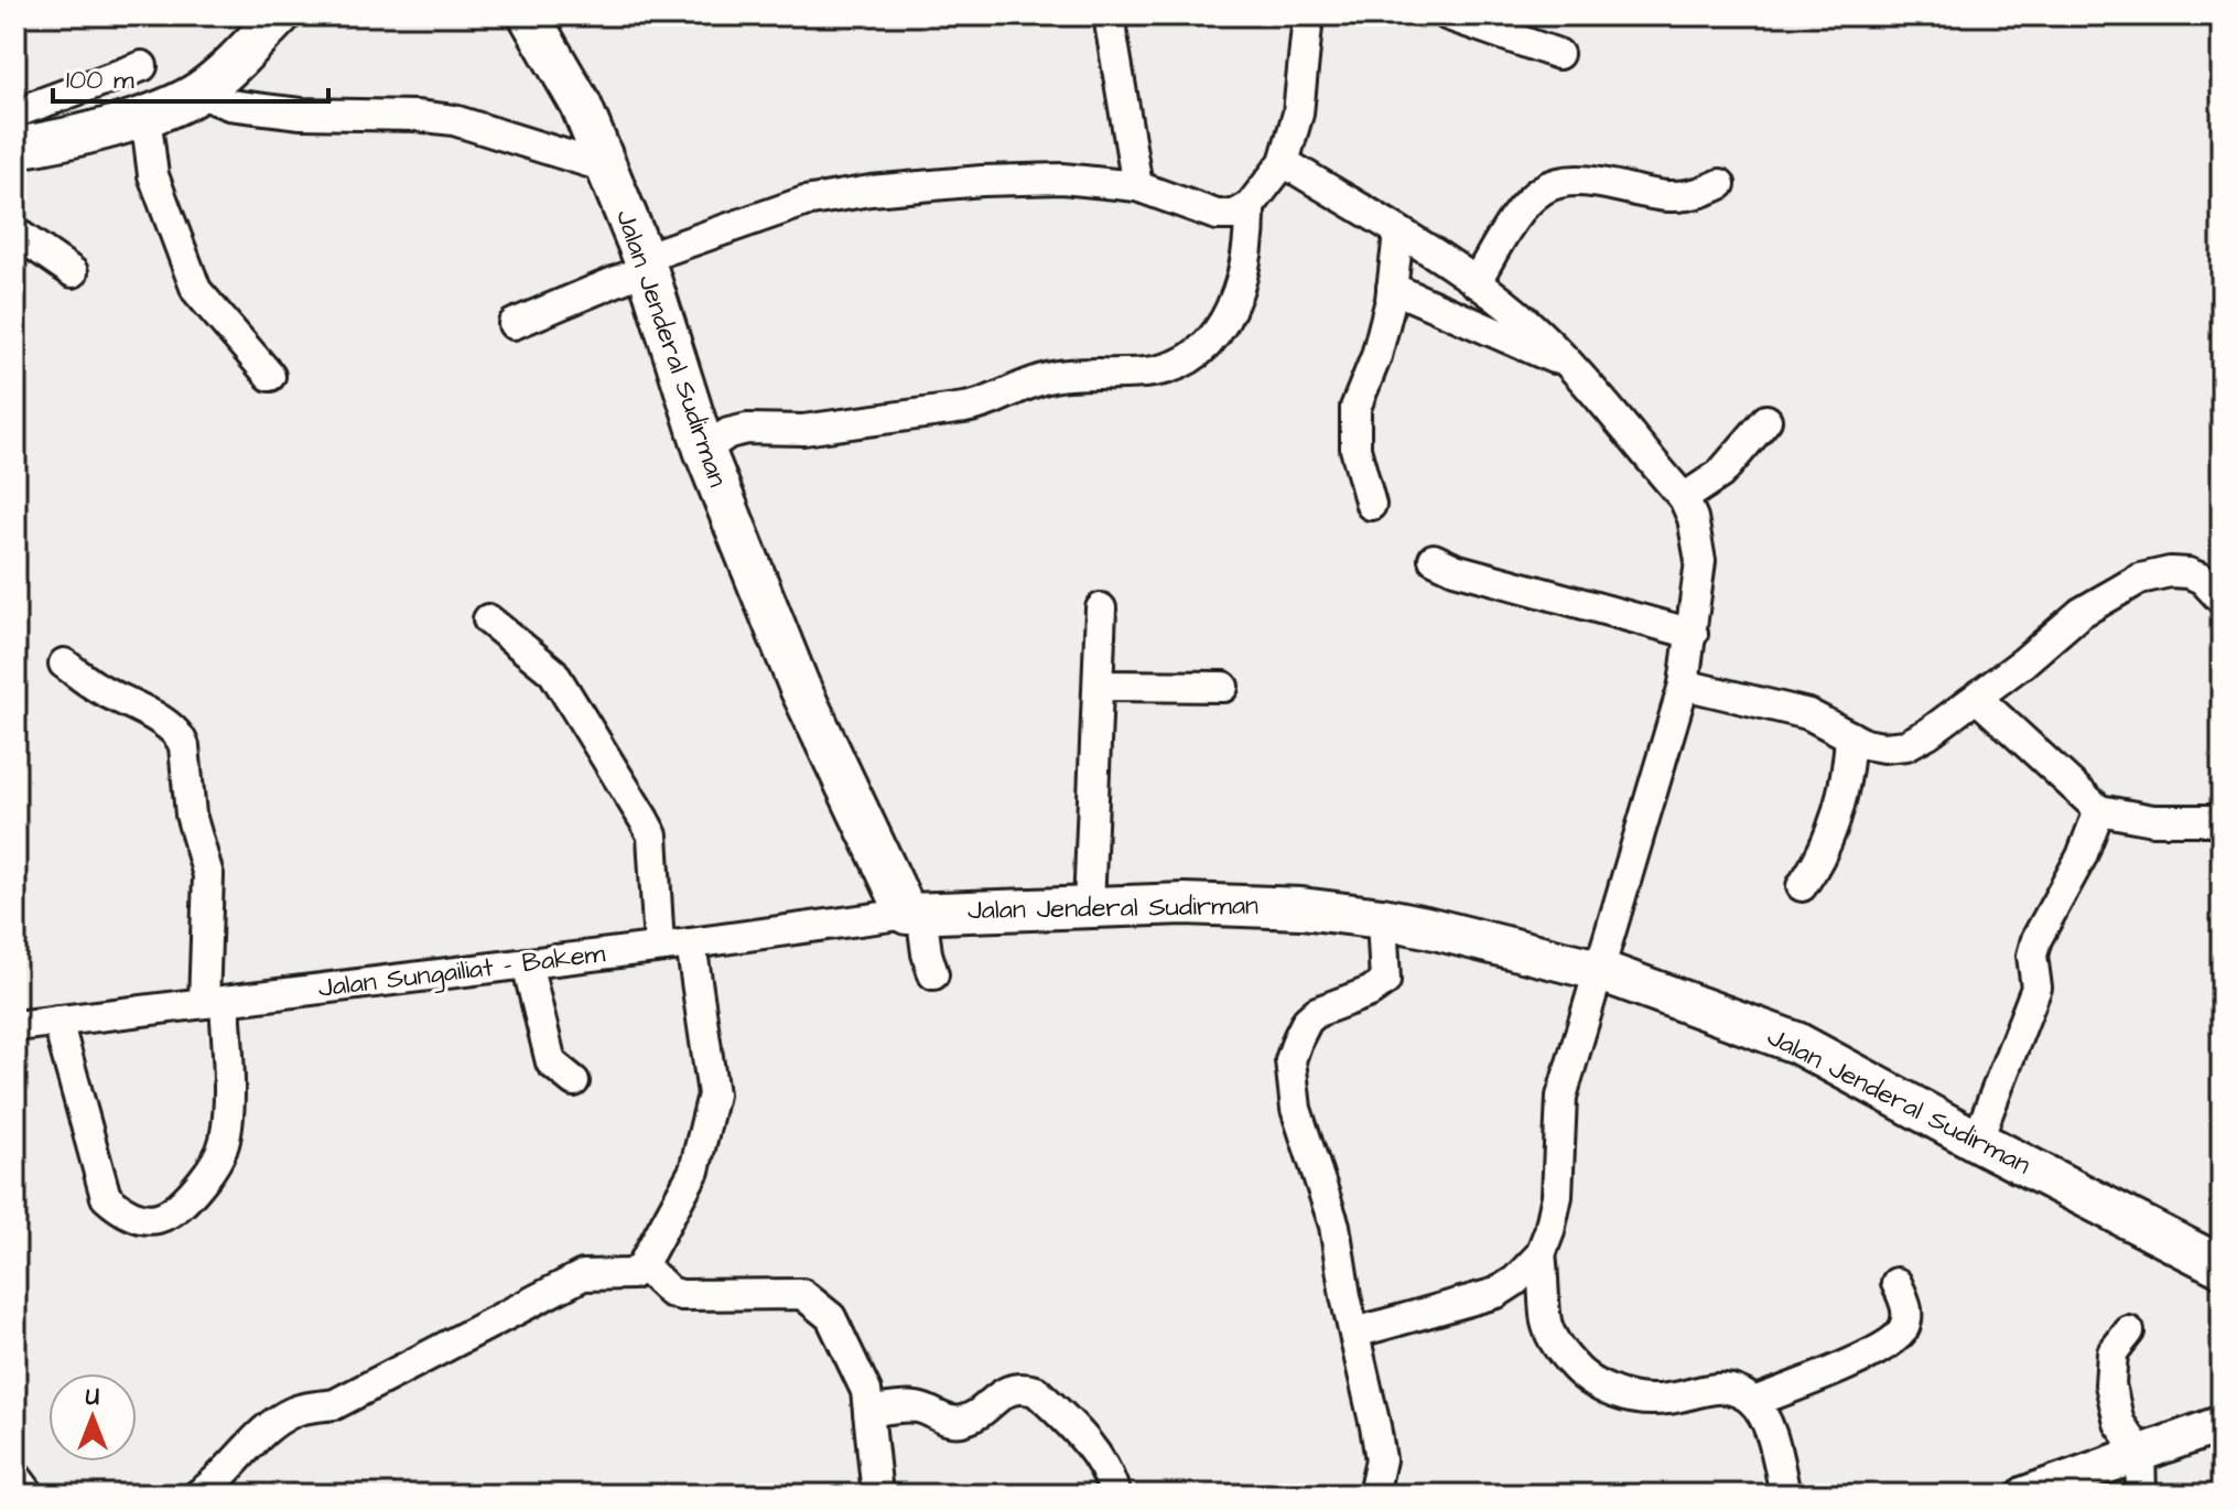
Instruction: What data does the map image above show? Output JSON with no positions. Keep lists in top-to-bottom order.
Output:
{
  "streets": {
    "highway": ["Jalan Jenderal Sudirman"],
    "street": ["Jalan Sungailiat - Bakem"]
  },
  "crossings": [
    ["Jalan Jenderal Sudirman", "Jalan Sungailiat - Bakem"]
  ],
  "scale_bar": "100 m",
  "north": "top"
}
